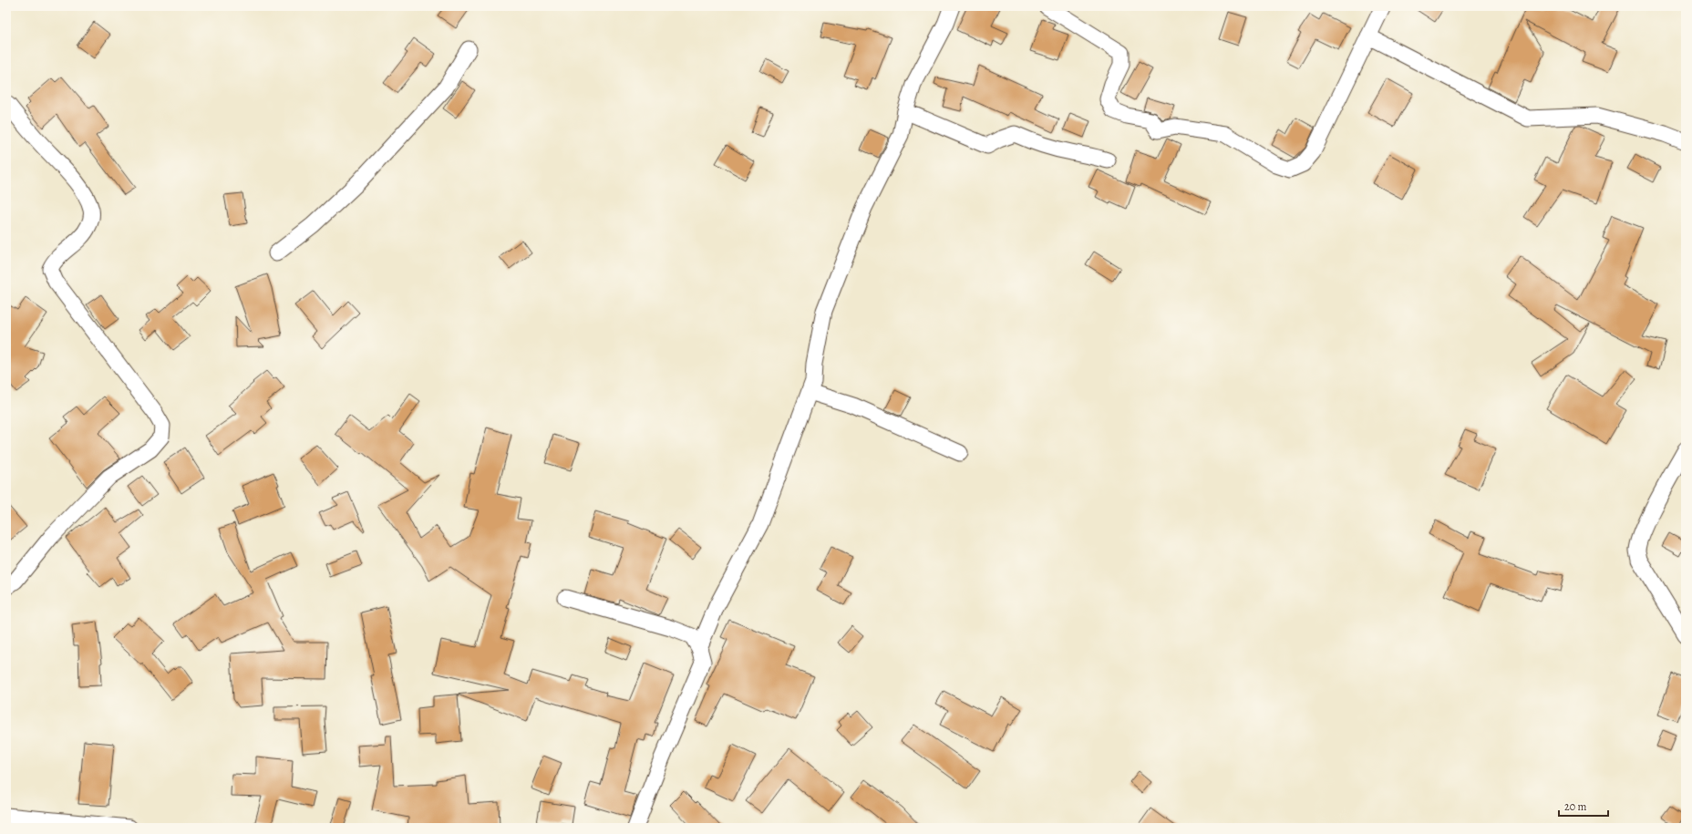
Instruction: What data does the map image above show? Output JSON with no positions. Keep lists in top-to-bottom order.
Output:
{
  "scale_bar": "20 m"
}
